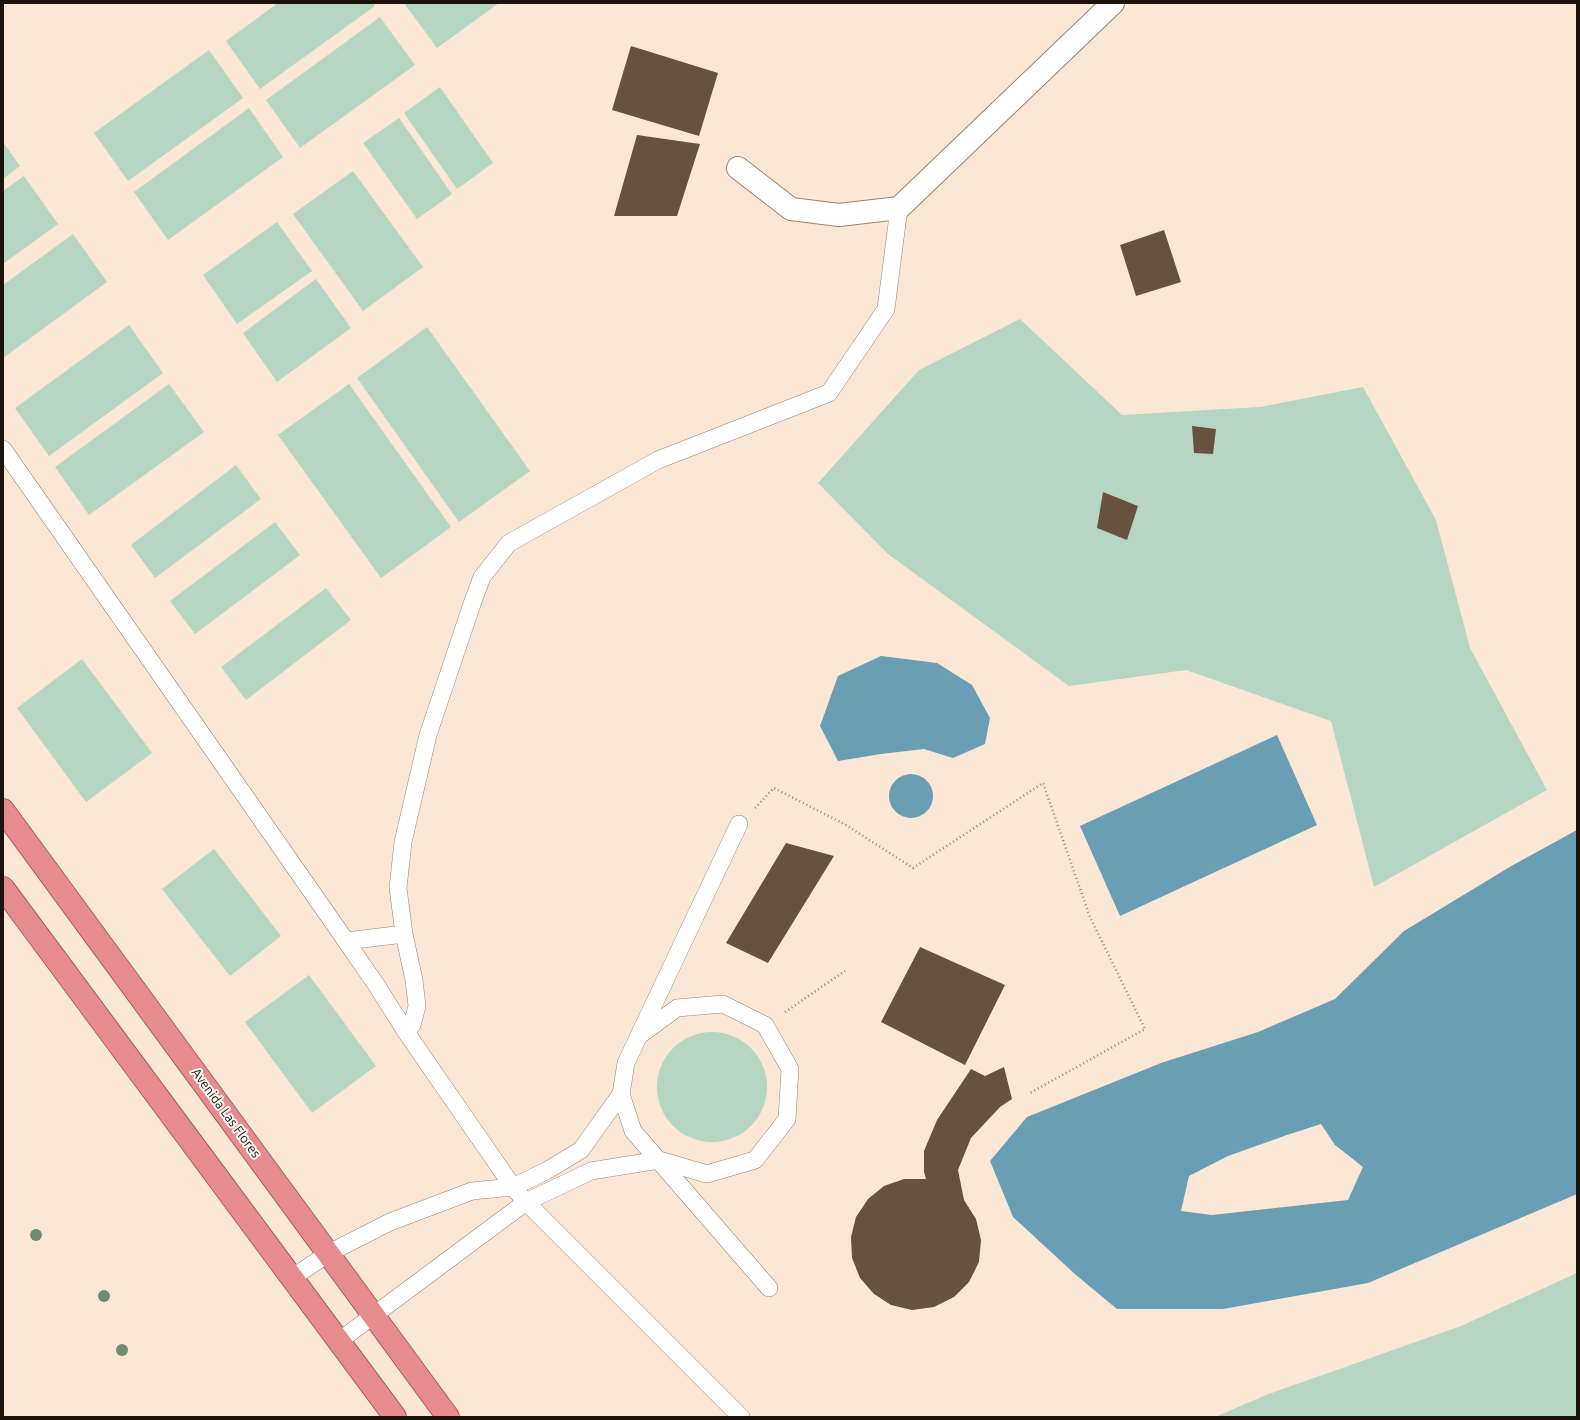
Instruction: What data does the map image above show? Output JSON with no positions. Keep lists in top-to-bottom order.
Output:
{
  "streets": {
    "highway": ["Avenida Las Flores"]
  }
}
